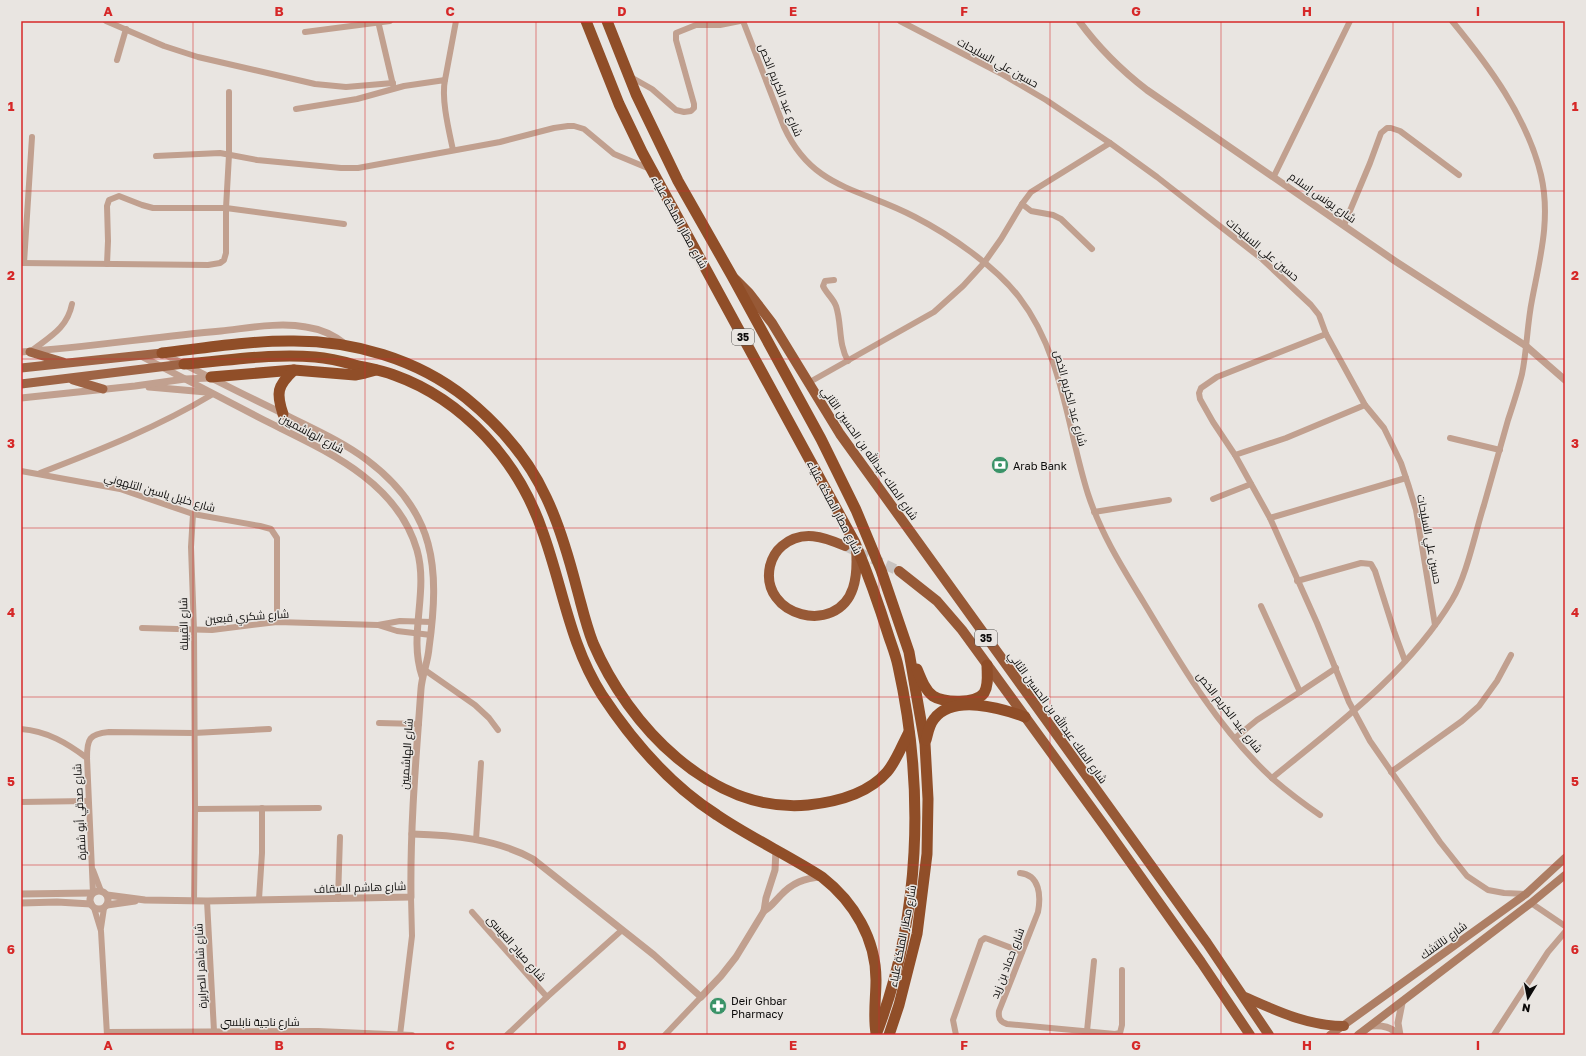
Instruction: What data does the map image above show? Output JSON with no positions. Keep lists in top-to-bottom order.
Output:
{
  "streets": {
    "highway": ["شارع مطار الملكة علياء", "35", "شارع الملك عبدالله بن الحسين الثاني"],
    "main road": ["شارع نالتشك"],
    "street": [
      "حسين علي السليحات",
      "شارع عبد الكريم الخص",
      "شارع يونس إسلام",
      "شارع الهاشميين",
      "شارع خليل ياسين التلهوني",
      "شارع شكري قبعين",
      "شارع القبيلة",
      "شارع صدقي أبو شقرة",
      "شارع هاشم السقاف",
      "شارع صياح العيسى",
      "شارع حماد بن زيد",
      "شارع شاهر الصرايرة",
      "شارع ناجية نابلسي"
    ]
  },
  "crossings": [
    ["شارع مطار الملكة علياء", "35"],
    ["شارع مطار الملكة علياء", "شارع الملك عبدالله بن الحسين الثاني"],
    ["شارع الهاشميين", "شارع شكري قبعين"],
    ["شارع الهاشميين", "شارع هاشم السقاف"],
    ["شارع خليل ياسين التلهوني", "شارع شكري قبعين"],
    ["شارع خليل ياسين التلهوني", "شارع القبيلة"],
    ["شارع شكري قبعين", "شارع القبيلة"],
    ["شارع القبيلة", "شارع هاشم السقاف"],
    ["شارع صدقي أبو شقرة", "شارع هاشم السقاف"],
    ["شارع هاشم السقاف", "شارع شاهر الصرايرة"],
    ["شارع شاهر الصرايرة", "شارع ناجية نابلسي"]
  ],
  "places": {
    "bank": ["Arab Bank"],
    "pharmacy": ["Deir Ghbar Pharmacy"]
  },
  "north": "bottom",
  "grid": {
    "columns": [
      "A",
      "B",
      "C",
      "D",
      "E",
      "F",
      "G",
      "H",
      "I"
    ],
    "rows": [
      "1",
      "2",
      "3",
      "4",
      "5",
      "6"
    ]
  }
}
